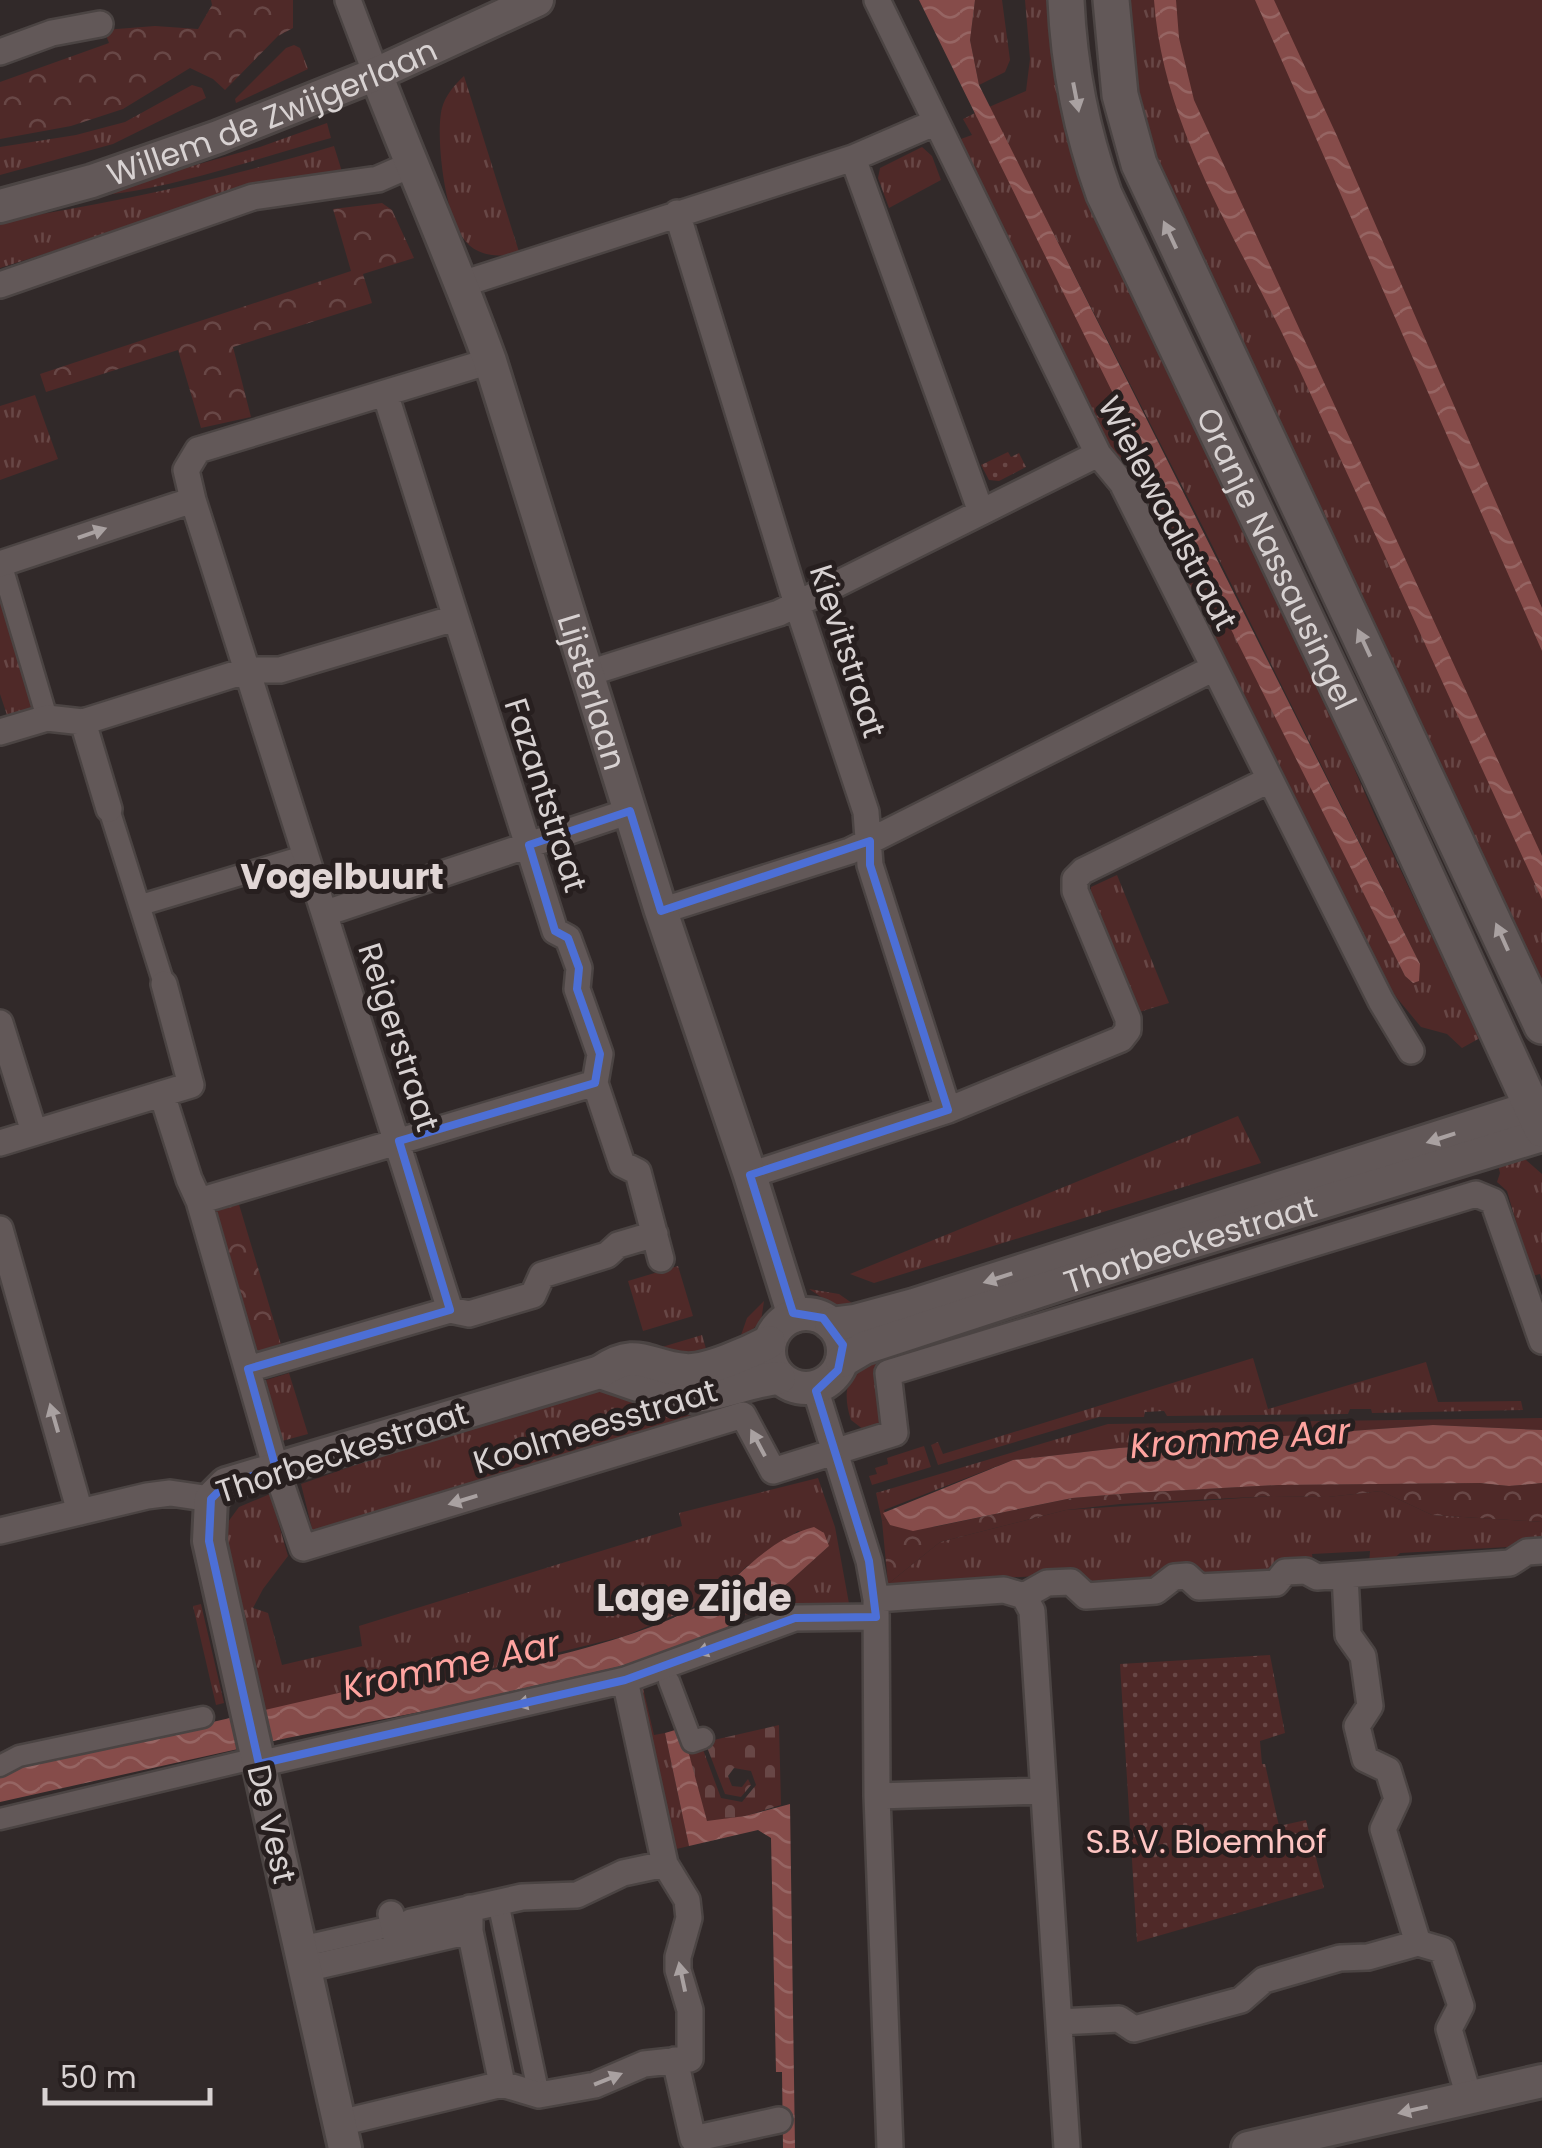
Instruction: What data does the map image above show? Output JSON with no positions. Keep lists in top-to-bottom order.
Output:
{
  "streets": {
    "main road": ["Oranje Nassausingel"],
    "street": [
      "Willem de Zwijgerlaan",
      "Wielewaalstraat",
      "Kievitstraat",
      "Lijsterlaan",
      "Fazantstraat",
      "Reigerstraat",
      "Thorbeckestraat",
      "Koolmeesstraat",
      "De Vest"
    ]
  },
  "crossings": [
    ["Willem de Zwijgerlaan", "Lijsterlaan"],
    ["Oranje Nassausingel", "Thorbeckestraat"],
    ["Lijsterlaan", "Thorbeckestraat"],
    ["Fazantstraat", "Reigerstraat"],
    ["Thorbeckestraat", "Koolmeesstraat"],
    ["Thorbeckestraat", "De Vest"]
  ],
  "districts": ["Vogelbuurt", "Lage Zijde"],
  "water": ["Kromme Aar"],
  "parks": ["S.B.V. Bloemhof"],
  "scale_bar": "50 m"
}
